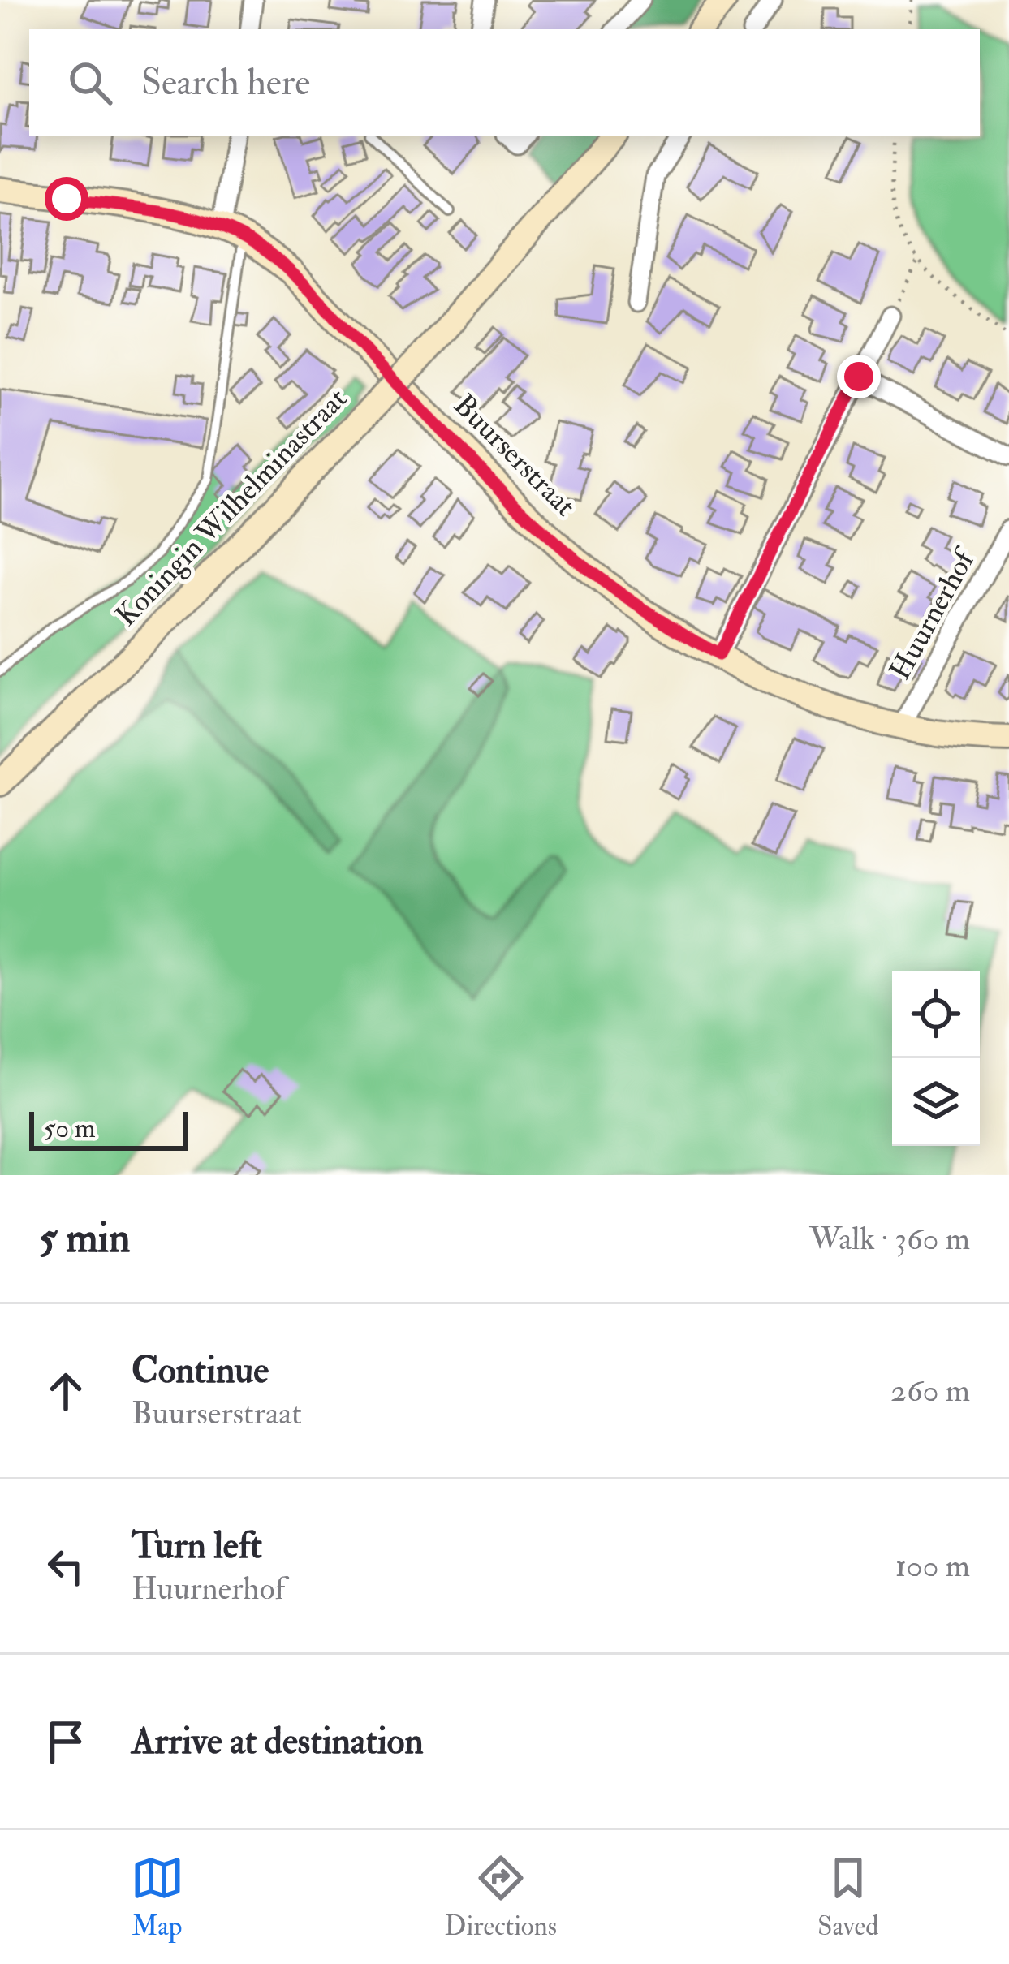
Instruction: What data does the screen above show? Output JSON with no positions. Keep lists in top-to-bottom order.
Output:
{
  "streets": {
    "main road": ["Buurserstraat", "Koningin Wilhelminastraat"],
    "street": ["Huurnerhof"]
  },
  "crossings": [
    ["Buurserstraat", "Huurnerhof"]
  ],
  "scale_bar": "50 m",
  "page": {
    "search": "Search here",
    "scale": "50 m",
    "heading": ["5 min", "Walk · 360 m"],
    "list": [
      ["Continue", "Buurserstraat", "260 m"],
      ["Turn left", "Huurnerhof", "100 m"],
      "Arrive at destination"
    ],
    "nav": ["Map", "Directions", "Saved"]
  }
}
